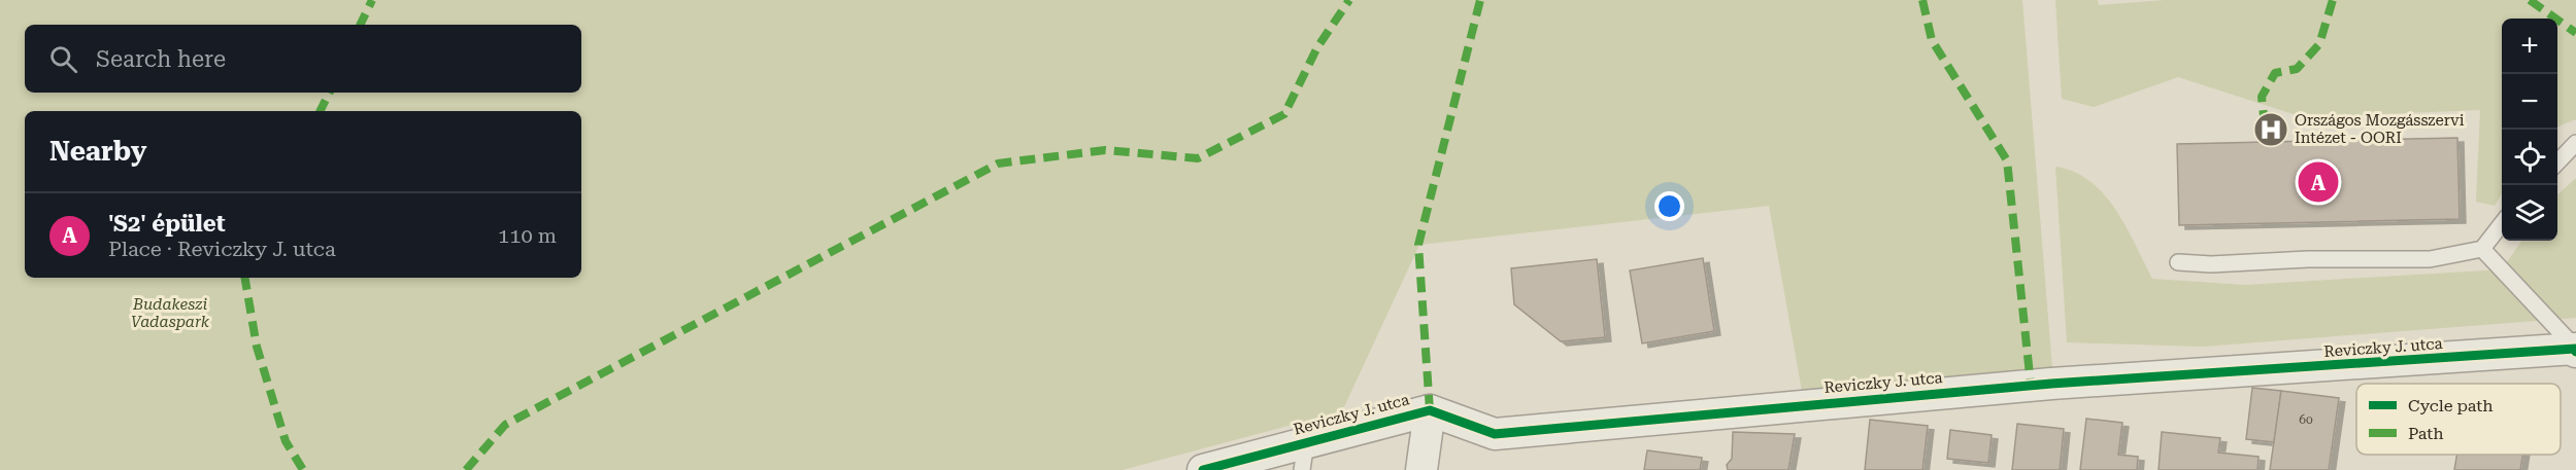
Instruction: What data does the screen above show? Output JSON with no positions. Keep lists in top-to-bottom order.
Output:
{
  "streets": {
    "street": ["Reviczky J. utca"]
  },
  "parks": ["Budakeszi Vadaspark"],
  "places": {
    "hospital": ["Országos Mozgásszervi Intézet - OORI"]
  },
  "house_numbers": ["60"],
  "legend": ["Cycle path", "Path"],
  "page": {
    "map_buttons": ["+", "−"],
    "search": "Search here",
    "heading": "Nearby",
    "pins": "A",
    "list": [
      {
        "mark": "A",
        "name": "'S2' épület",
        "note": "Place · Reviczky J. utca",
        "value": "110 m"
      }
    ]
  }
}
